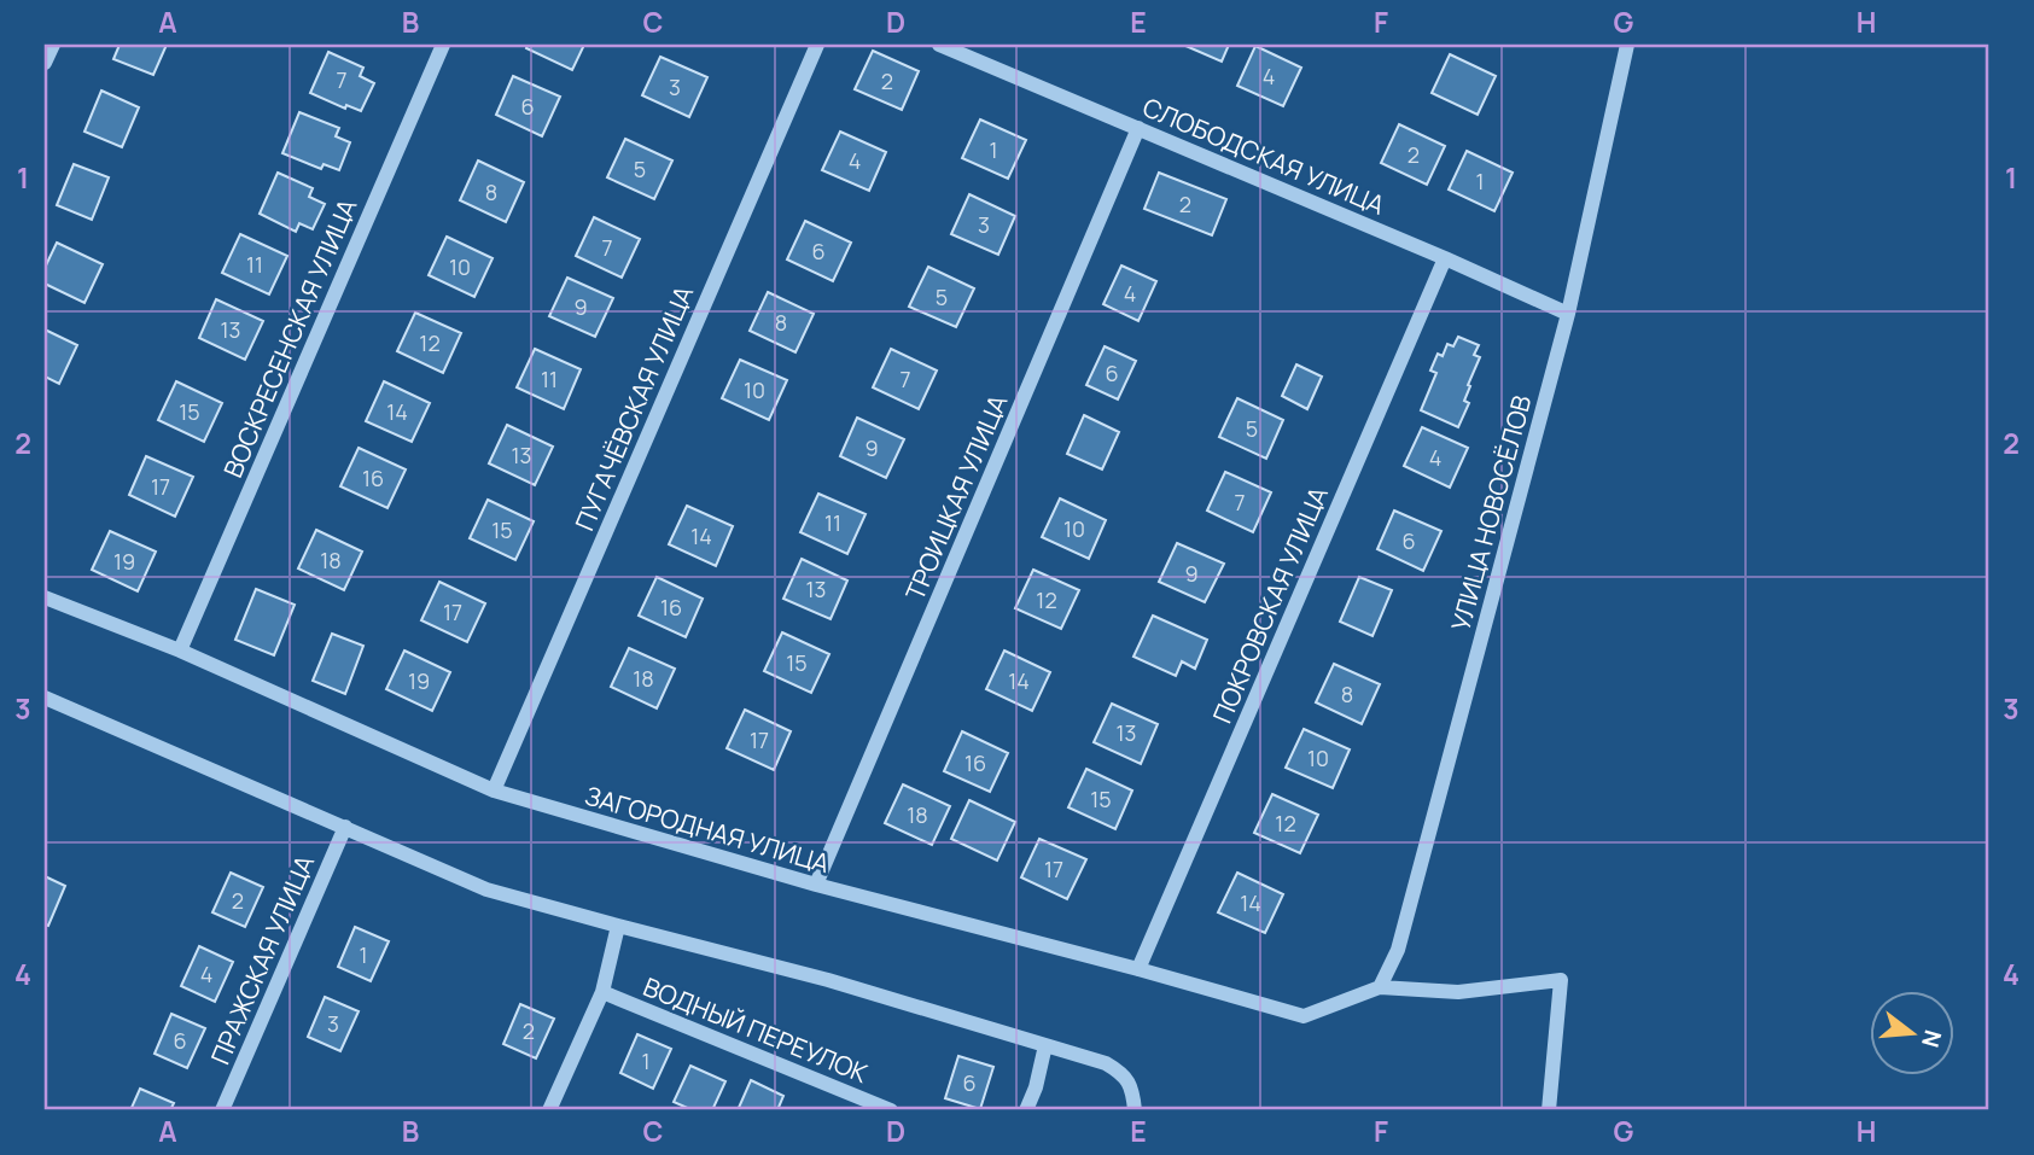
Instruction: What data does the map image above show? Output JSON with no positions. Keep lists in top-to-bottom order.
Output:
{
  "streets": {
    "street": [
      "СЛОБОДСКАЯ УЛИЦА",
      "ВОСКРЕСЕНСКАЯ УЛИЦА",
      "ПУГАЧЁВСКАЯ УЛИЦА",
      "ТРОИЦКАЯ УЛИЦА",
      "УЛИЦА НОВОСЁЛОВ",
      "ПОКРОВСКАЯ УЛИЦА",
      "ЗАГОРОДНАЯ УЛИЦА",
      "ПРАЖСКАЯ УЛИЦА",
      "ВОДНЫЙ ПЕРЕУЛОК"
    ]
  },
  "crossings": [
    ["СЛОБОДСКАЯ УЛИЦА", "ТРОИЦКАЯ УЛИЦА"],
    ["СЛОБОДСКАЯ УЛИЦА", "УЛИЦА НОВОСЁЛОВ"],
    ["СЛОБОДСКАЯ УЛИЦА", "ПОКРОВСКАЯ УЛИЦА"],
    ["ВОСКРЕСЕНСКАЯ УЛИЦА", "ЗАГОРОДНАЯ УЛИЦА"],
    ["ПУГАЧЁВСКАЯ УЛИЦА", "ЗАГОРОДНАЯ УЛИЦА"],
    ["ТРОИЦКАЯ УЛИЦА", "ЗАГОРОДНАЯ УЛИЦА"],
    ["УЛИЦА НОВОСЁЛОВ", "ЗАГОРОДНАЯ УЛИЦА"],
    ["ПОКРОВСКАЯ УЛИЦА", "ЗАГОРОДНАЯ УЛИЦА"]
  ],
  "house_numbers": [
    "4",
    "7",
    "2",
    "3",
    "6",
    "1",
    "2",
    "4",
    "5",
    "1",
    "8",
    "2",
    "3",
    "7",
    "6",
    "11",
    "10",
    "4",
    "5",
    "9",
    "8",
    "13",
    "12",
    "6",
    "11",
    "7",
    "10",
    "15",
    "14",
    "5",
    "9",
    "13",
    "4",
    "16",
    "17",
    "7",
    "11",
    "10",
    "15",
    "14",
    "6",
    "18",
    "19",
    "9",
    "13",
    "12",
    "16",
    "17",
    "15",
    "18",
    "19",
    "14",
    "8",
    "13",
    "17",
    "10",
    "16",
    "15",
    "18",
    "12",
    "17",
    "2",
    "14",
    "1",
    "4",
    "3",
    "2",
    "6",
    "1",
    "6"
  ],
  "north": "right",
  "grid": {
    "columns": [
      "A",
      "B",
      "C",
      "D",
      "E",
      "F",
      "G",
      "H"
    ],
    "rows": [
      "1",
      "2",
      "3",
      "4"
    ]
  }
}
